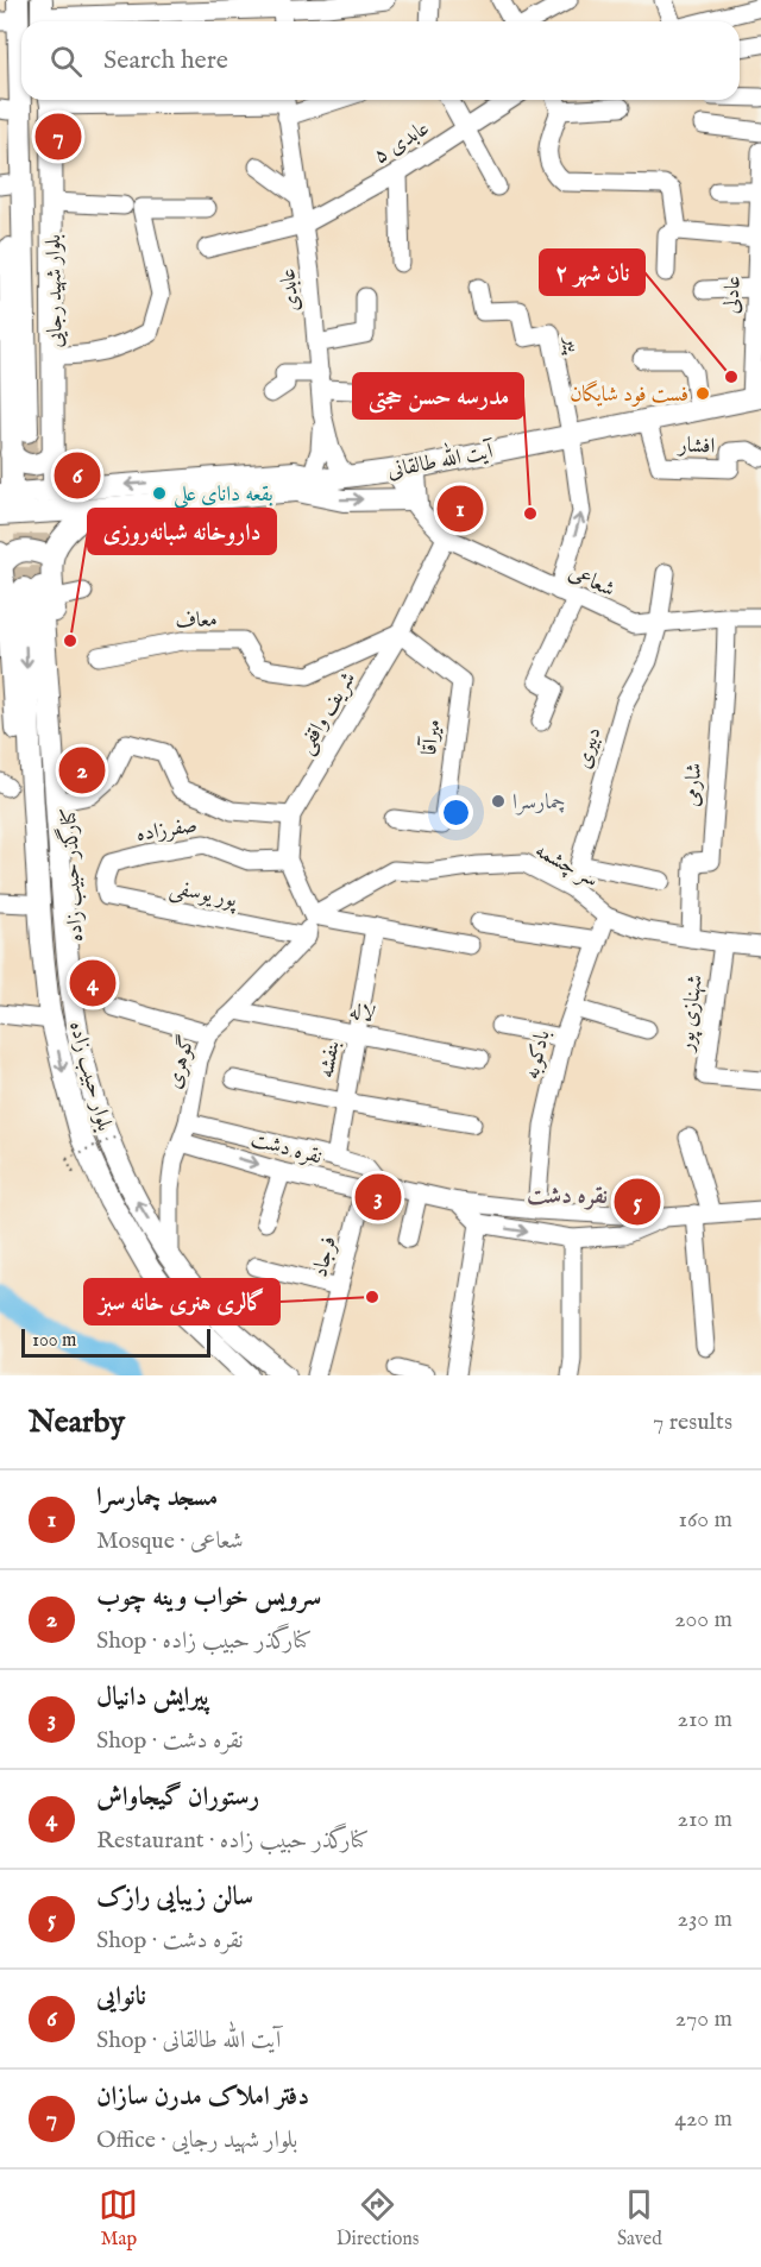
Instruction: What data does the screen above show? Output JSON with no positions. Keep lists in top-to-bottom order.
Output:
{
  "streets": {
    "main road": [
      "بلوار شهید رجایی",
      "آیت الله طالقانی",
      "کنارگذر حبیب زاده",
      "بلوار حبیب زاده"
    ],
    "street": [
      "عابدی ۵",
      "عابدی",
      "عادلی",
      "پیر",
      "افشار",
      "شعاعی",
      "معاف",
      "شریف واقفی",
      "میرآقا",
      "دبیری",
      "شارمی",
      "صفرزاده",
      "سر چشمه",
      "پور یوسفی",
      "لاله",
      "شهنازی پور",
      "بادکوبه",
      "بنفشه",
      "گوهری",
      "نقره دشت",
      "فرجاد"
    ]
  },
  "crossings": [
    ["عابدی ۵", "عابدی"],
    ["عابدی", "آیت الله طالقانی"],
    ["بلوار شهید رجایی", "آیت الله طالقانی"],
    ["عادلی", "آیت الله طالقانی"],
    ["پیر", "آیت الله طالقانی"],
    ["افشار", "آیت الله طالقانی"],
    ["آیت الله طالقانی", "شعاعی"],
    ["شعاعی", "شریف واقفی"],
    ["شعاعی", "دبیری"],
    ["شعاعی", "شارمی"],
    ["معاف", "شریف واقفی"],
    ["معاف", "میرآقا"],
    ["شریف واقفی", "میرآقا"],
    ["شریف واقفی", "صفرزاده"],
    ["شریف واقفی", "سر چشمه"],
    ["دبیری", "سر چشمه"],
    ["شارمی", "سر چشمه"],
    ["صفرزاده", "پور یوسفی"],
    ["سر چشمه", "شهنازی پور"],
    ["سر چشمه", "بادکوبه"],
    ["کنارگذر حبیب زاده", "بلوار حبیب زاده"],
    ["پور یوسفی", "گوهری"],
    ["لاله", "بنفشه"],
    ["لاله", "گوهری"],
    ["بادکوبه", "نقره دشت"],
    ["بنفشه", "نقره دشت"],
    ["گوهری", "بلوار حبیب زاده"],
    ["گوهری", "نقره دشت"],
    ["نقره دشت", "فرجاد"]
  ],
  "districts": ["نقره دشت"],
  "places": [
    "نان شهر ۲",
    "فست فود شایگان",
    "بقعه دانای علی",
    "مدرسه حسن حجتی",
    "داروخانه شبانه‌روزی",
    "چمارسرا",
    "گالری هنری خانه سبز"
  ],
  "scale_bar": "100 m",
  "page": {
    "search": "Search here",
    "pins": [
      "7",
      "6",
      "1",
      "2",
      "4",
      "3",
      "5"
    ],
    "scale": "100 m",
    "heading": ["Nearby", "7 results"],
    "list": [
      {
        "mark": "1",
        "name": "مسجد چمارسرا",
        "note": "Mosque · شعاعی",
        "value": "160 m"
      },
      {
        "mark": "2",
        "name": "سرویس خواب وینه چوب",
        "note": "Shop · کنارگذر حبیب زاده",
        "value": "200 m"
      },
      {
        "mark": "3",
        "name": "پیرایش دانیال",
        "note": "Shop · نقره دشت",
        "value": "210 m"
      },
      {
        "mark": "4",
        "name": "رستوران گیجاواش",
        "note": "Restaurant · کنارگذر حبیب زاده",
        "value": "210 m"
      },
      {
        "mark": "5",
        "name": "سالن زیبایی رازک",
        "note": "Shop · نقره دشت",
        "value": "230 m"
      },
      {
        "mark": "6",
        "name": "نانوایی",
        "note": "Shop · آیت الله طالقانی",
        "value": "270 m"
      },
      {
        "mark": "7",
        "name": "دفتر املاک مدرن سازان",
        "note": "Office · بلوار شهید رجایی",
        "value": "420 m"
      }
    ],
    "nav": ["Map", "Directions", "Saved"]
  }
}
